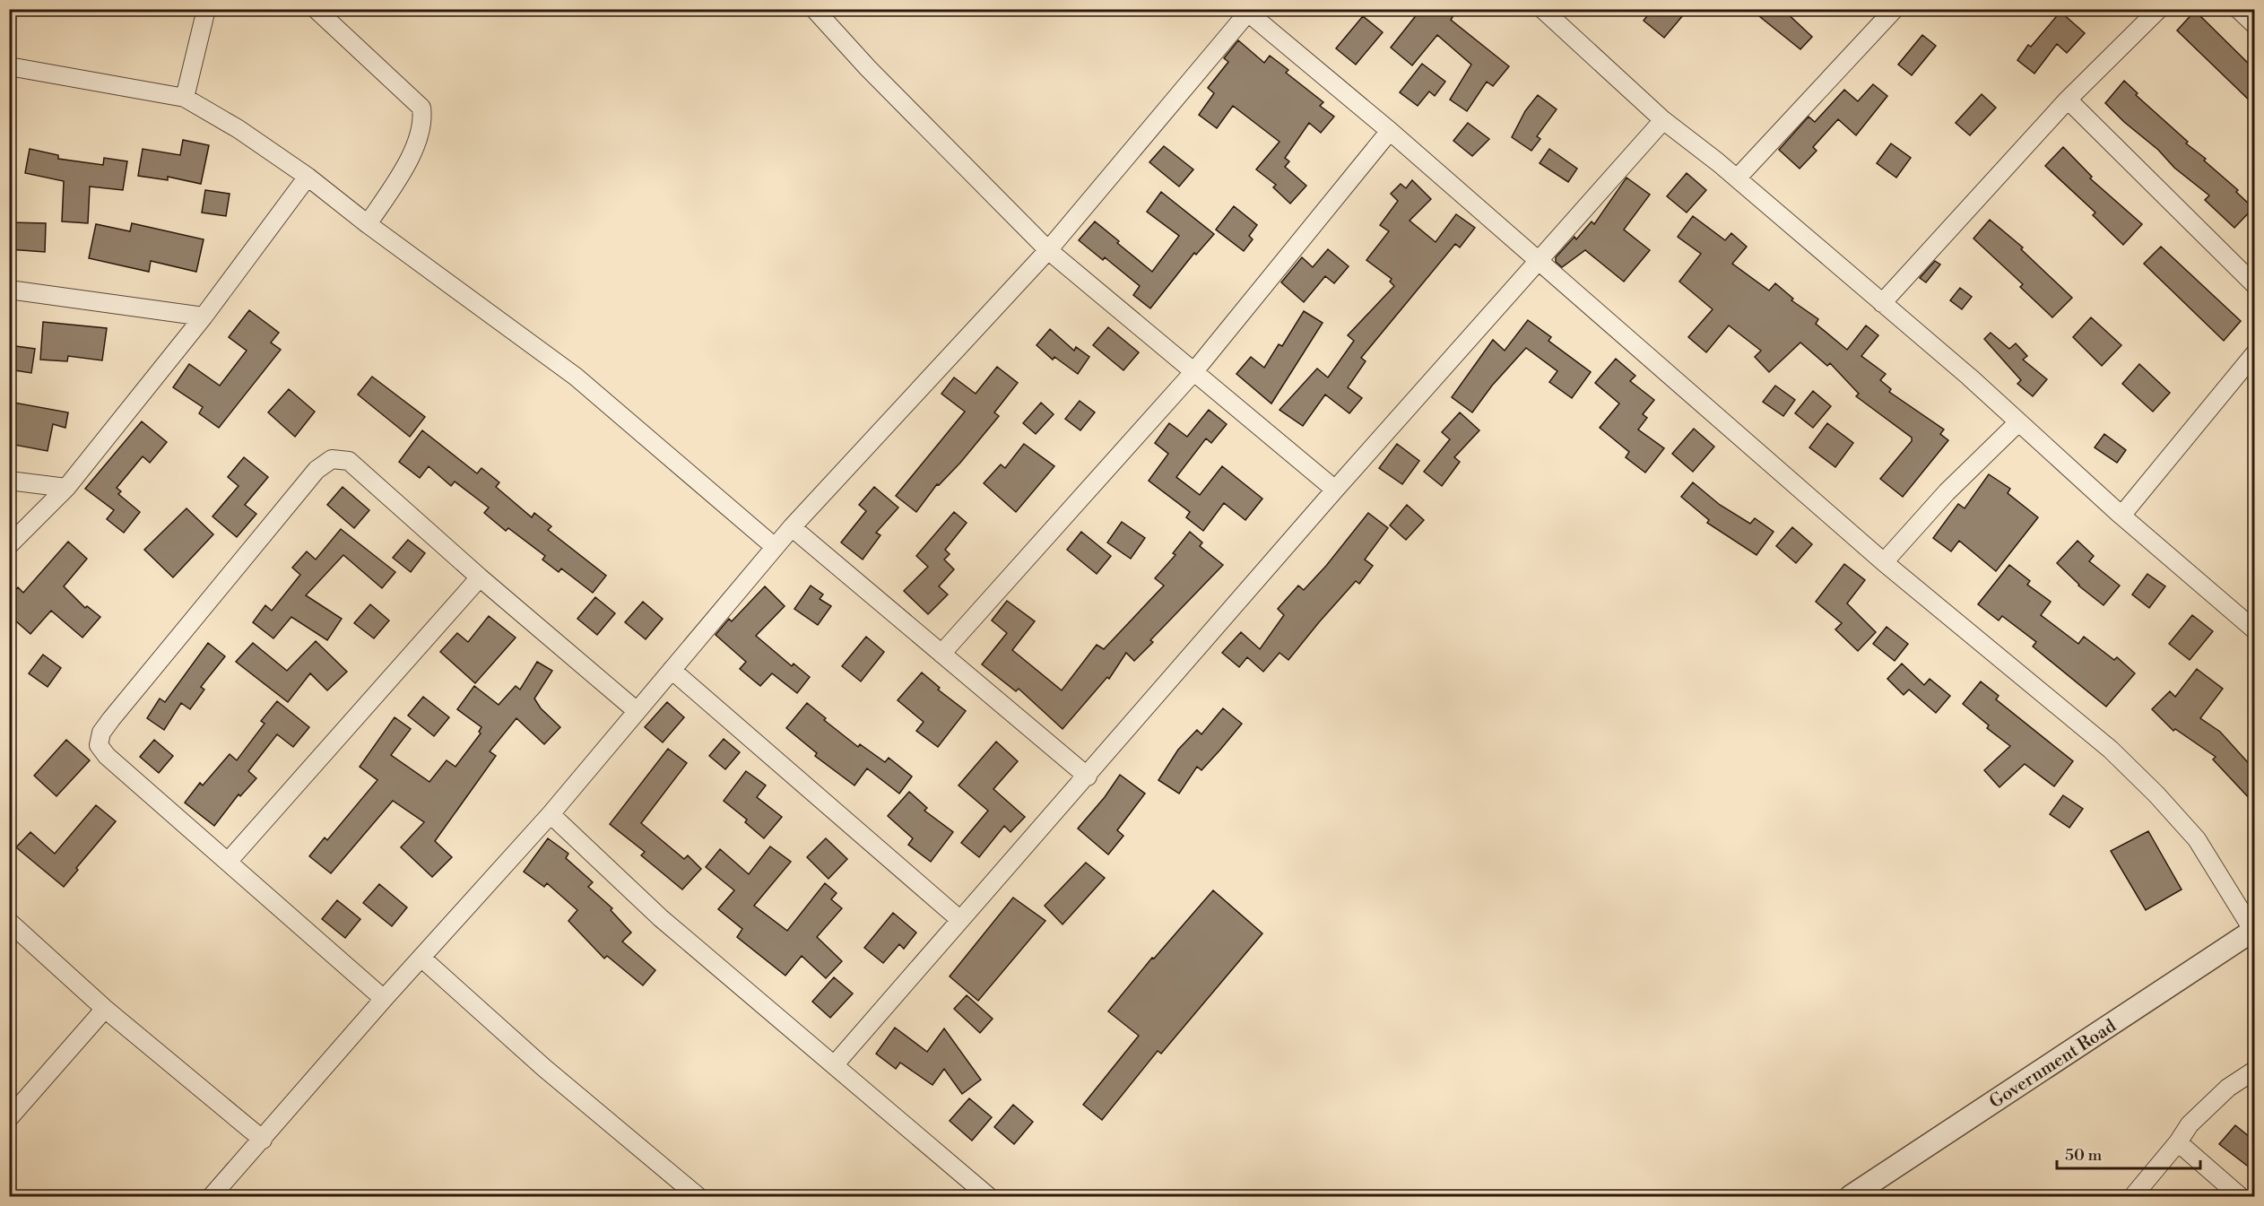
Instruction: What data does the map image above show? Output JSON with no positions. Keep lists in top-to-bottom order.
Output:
{
  "streets": {
    "street": ["Government Road"]
  },
  "scale_bar": "50 m"
}
